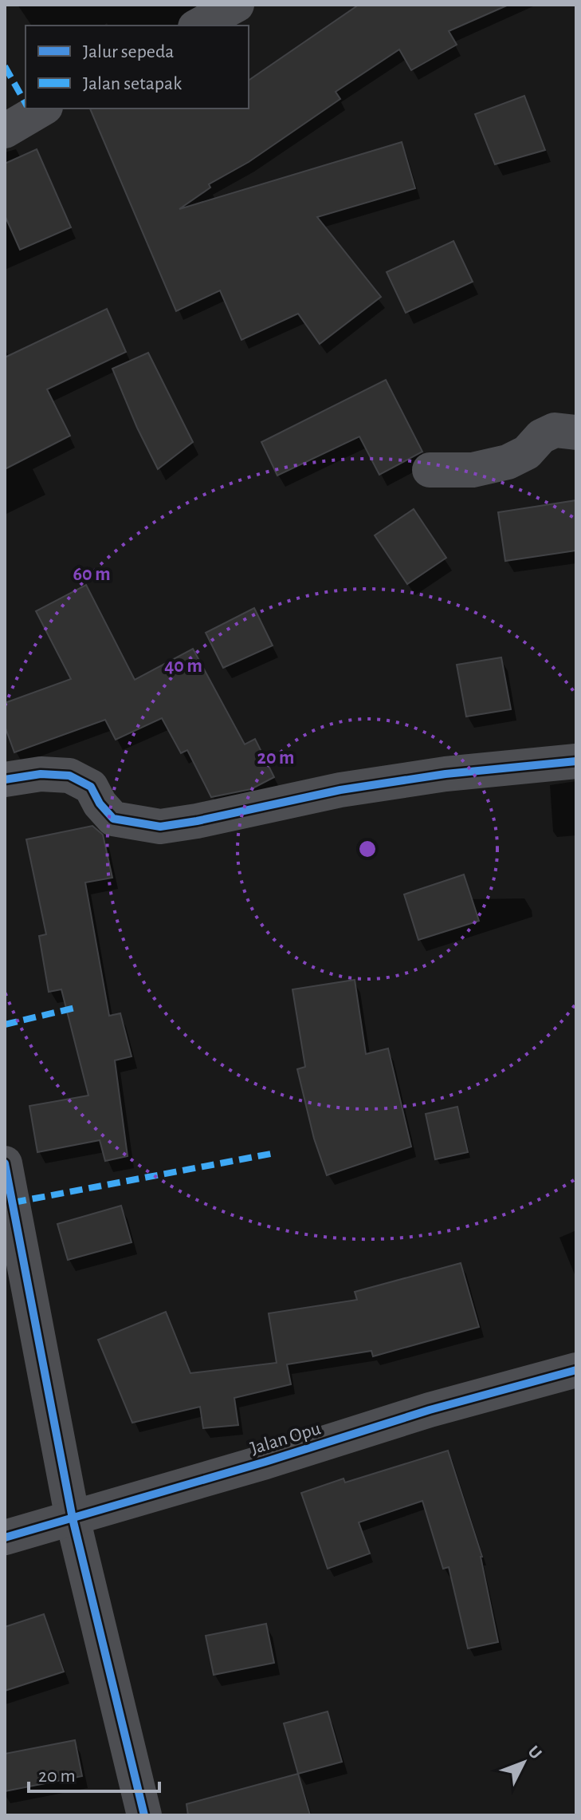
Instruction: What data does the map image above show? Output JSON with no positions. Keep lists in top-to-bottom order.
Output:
{
  "streets": {
    "street": ["Jalan Opu"]
  },
  "legend": ["Jalur sepeda", "Jalan setapak"],
  "scale_bar": "20 m",
  "north": "top right",
  "rings": ["60 m", "40 m", "20 m"]
}
